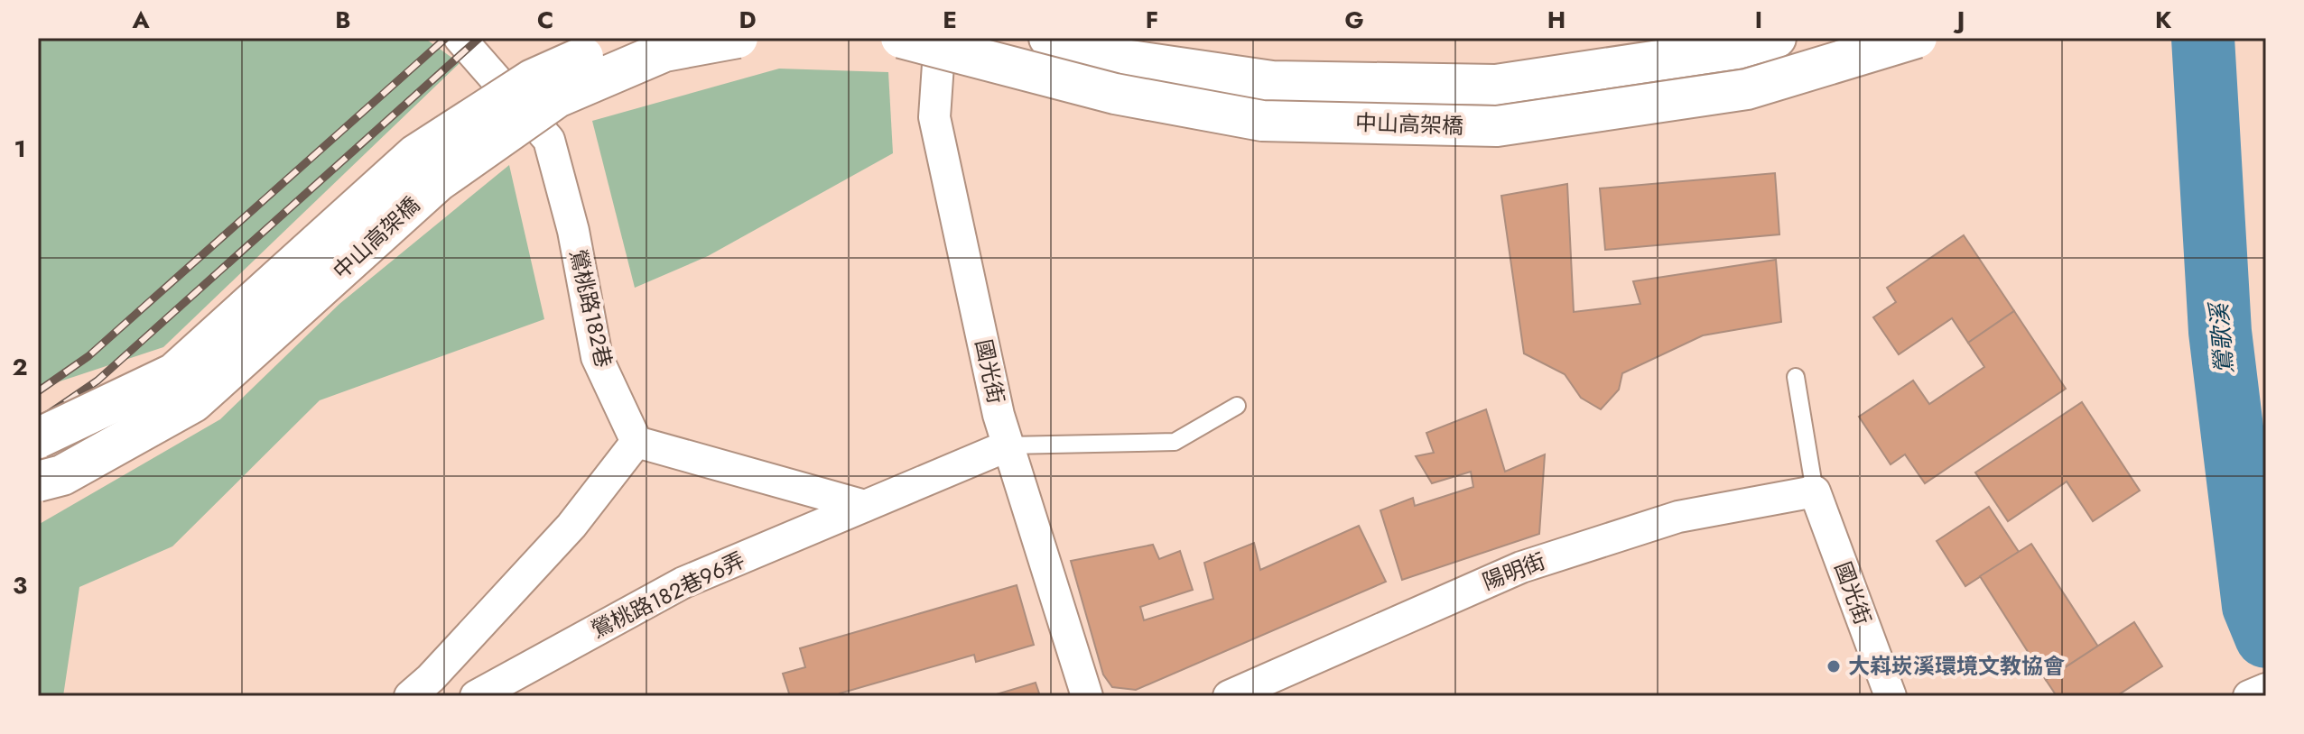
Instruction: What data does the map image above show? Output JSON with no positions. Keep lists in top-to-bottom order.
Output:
{
  "streets": {
    "street": [
      "中山高架橋",
      "鶯桃路182巷",
      "國光街",
      "陽明街",
      "鶯桃路182巷96弄"
    ]
  },
  "crossings": [
    ["國光街", "陽明街"],
    ["國光街", "鶯桃路182巷96弄"]
  ],
  "water": ["鶯歌溪"],
  "places": ["大嵙崁溪環境文教協會"],
  "grid": {
    "columns": [
      "A",
      "B",
      "C",
      "D",
      "E",
      "F",
      "G",
      "H",
      "I",
      "J",
      "K"
    ],
    "rows": ["1", "2", "3"]
  }
}
